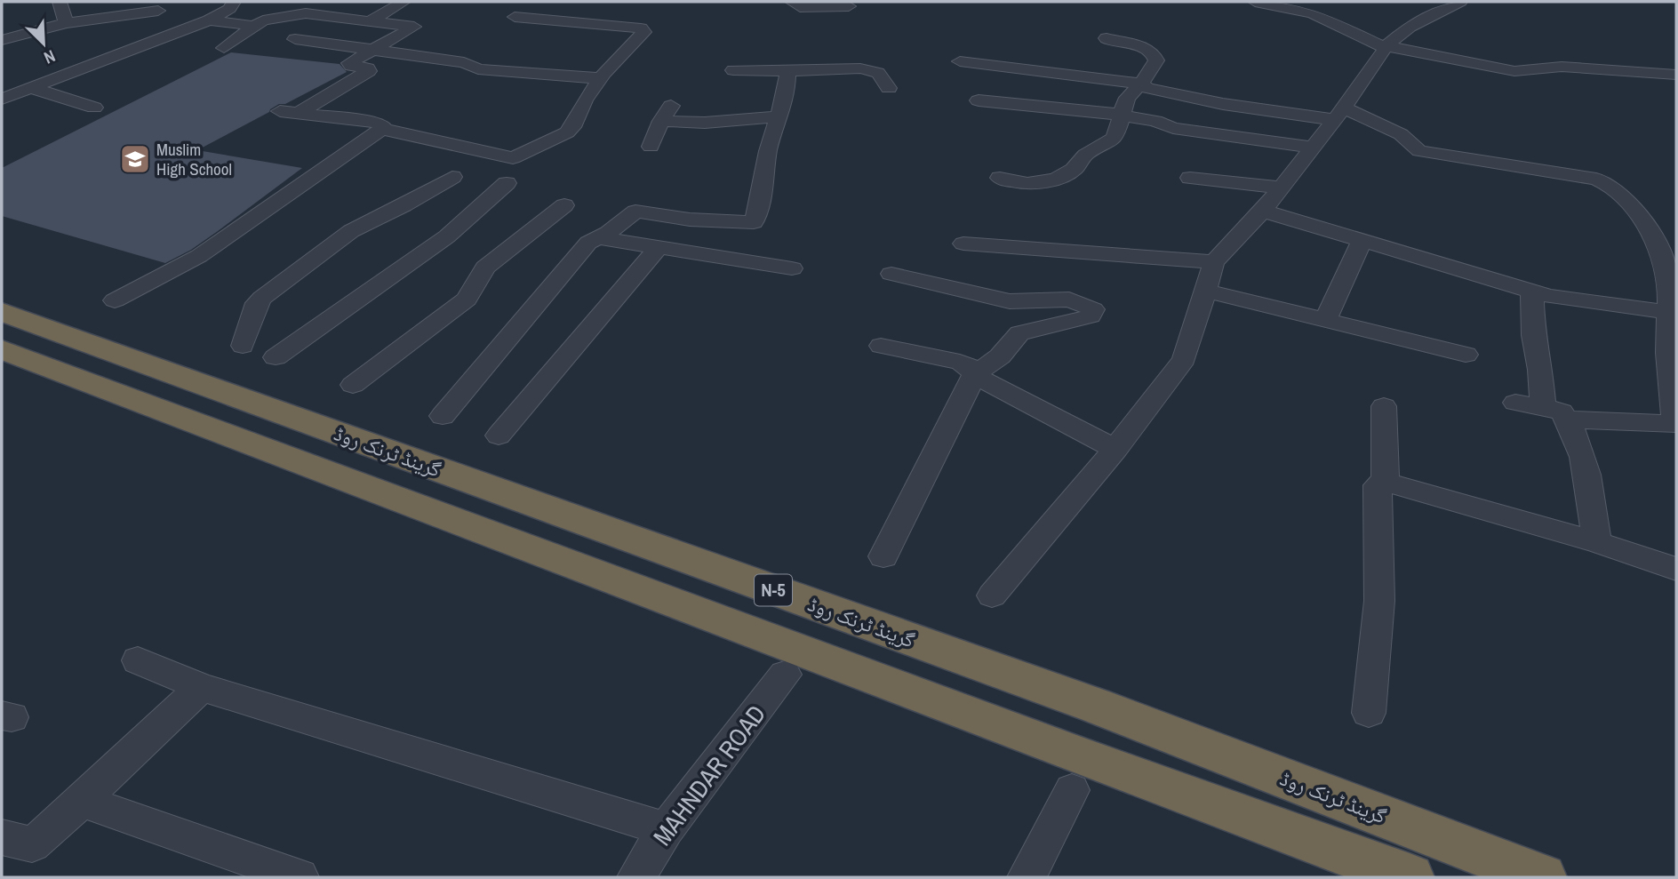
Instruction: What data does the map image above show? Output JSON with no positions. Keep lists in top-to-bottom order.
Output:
{
  "streets": {
    "highway": ["گرینڈ ٹرنک روڈ", "N-5"],
    "street": ["MAHNDAR ROAD"]
  },
  "places": {
    "school or university": ["Muslim High School"]
  },
  "north": "bottom right"
}
